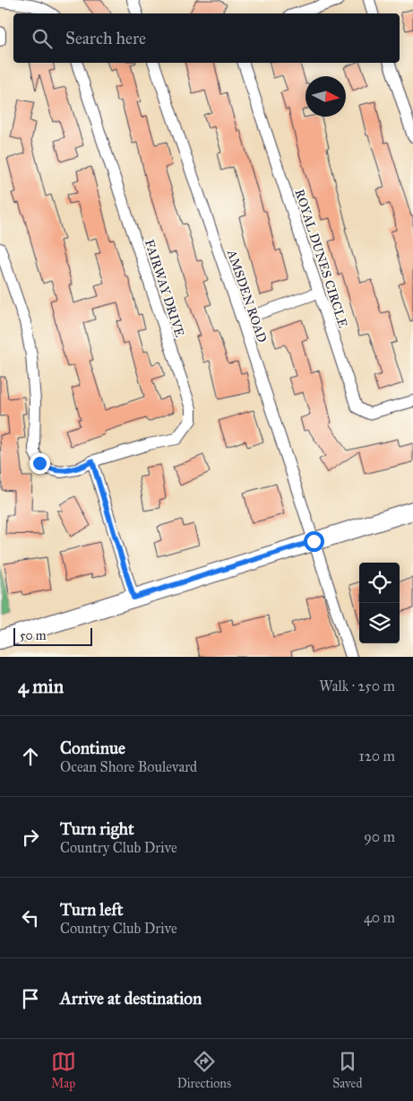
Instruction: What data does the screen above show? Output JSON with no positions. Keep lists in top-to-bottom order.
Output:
{
  "streets": {
    "street": ["ROYAL DUNES CIRCLE", "FAIRWAY DRIVE", "AMSDEN ROAD"]
  },
  "scale_bar": "50 m",
  "north": "right",
  "page": {
    "search": "Search here",
    "scale": "50 m",
    "heading": ["4 min", "Walk · 250 m"],
    "list": [
      ["Continue", "Ocean Shore Boulevard", "120 m"],
      ["Turn right", "Country Club Drive", "90 m"],
      ["Turn left", "Country Club Drive", "40 m"],
      "Arrive at destination"
    ],
    "nav": ["Map", "Directions", "Saved"]
  }
}
